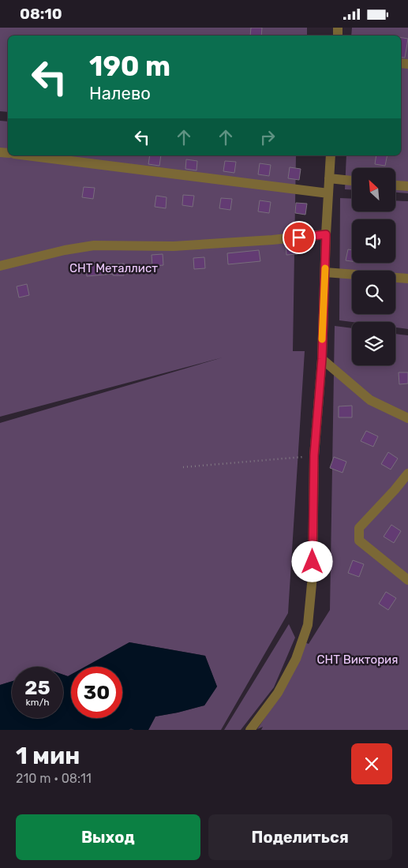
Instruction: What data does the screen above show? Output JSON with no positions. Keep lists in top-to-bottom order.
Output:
{
  "parks": ["СНТ Металлист", "СНТ Виктория"],
  "north": "top left",
  "page": {
    "status": "08:10",
    "turn": ["190 m", "Налево"],
    "speed": "25 km/h",
    "limit": "30",
    "heading": ["1 мин", "210 m · 08:11"],
    "buttons": ["Выход", "Поделиться"]
  }
}
